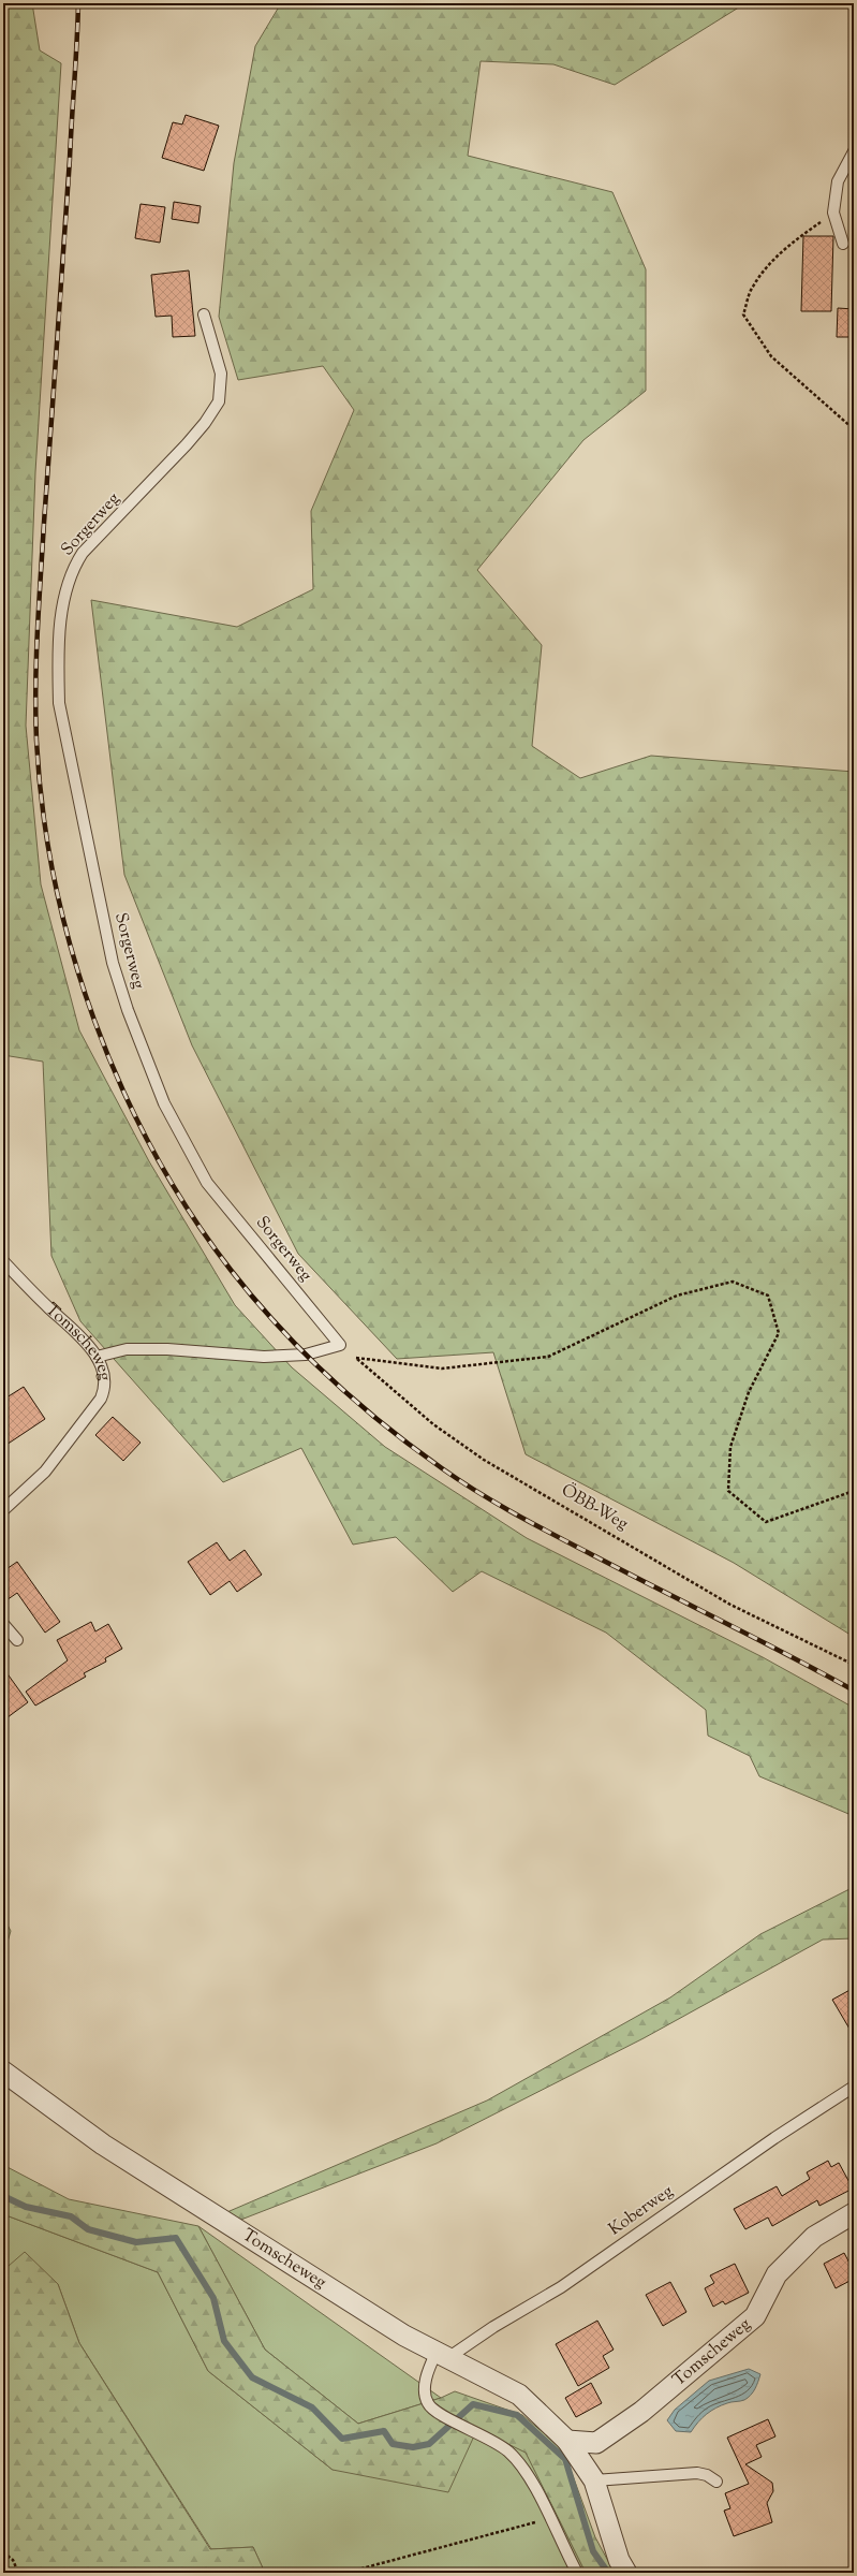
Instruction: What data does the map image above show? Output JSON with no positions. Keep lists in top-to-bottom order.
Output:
{
  "streets": {
    "street": ["Tomscheweg"],
    "lane": ["Sorgerweg", "Koberweg"],
    "path": ["ÖBB-Weg"]
  },
  "crossings": [
    ["Sorgerweg", "ÖBB-Weg"],
    ["Tomscheweg", "Koberweg"]
  ]
}
